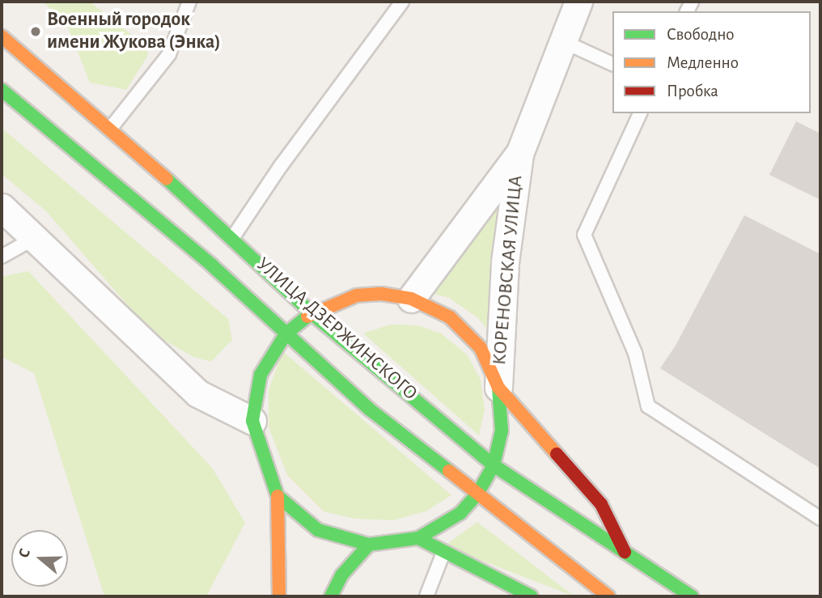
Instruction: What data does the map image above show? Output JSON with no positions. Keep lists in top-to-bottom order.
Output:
{
  "streets": {
    "main road": ["КОРЕНОВСКАЯ УЛИЦА", "УЛИЦА ДЗЕРЖИНСКОГО"]
  },
  "crossings": [
    ["КОРЕНОВСКАЯ УЛИЦА", "УЛИЦА ДЗЕРЖИНСКОГО"]
  ],
  "places": ["Военный городок имени Жукова (Энка)"],
  "legend": ["Свободно", "Медленно", "Пробка"],
  "north": "left"
}
